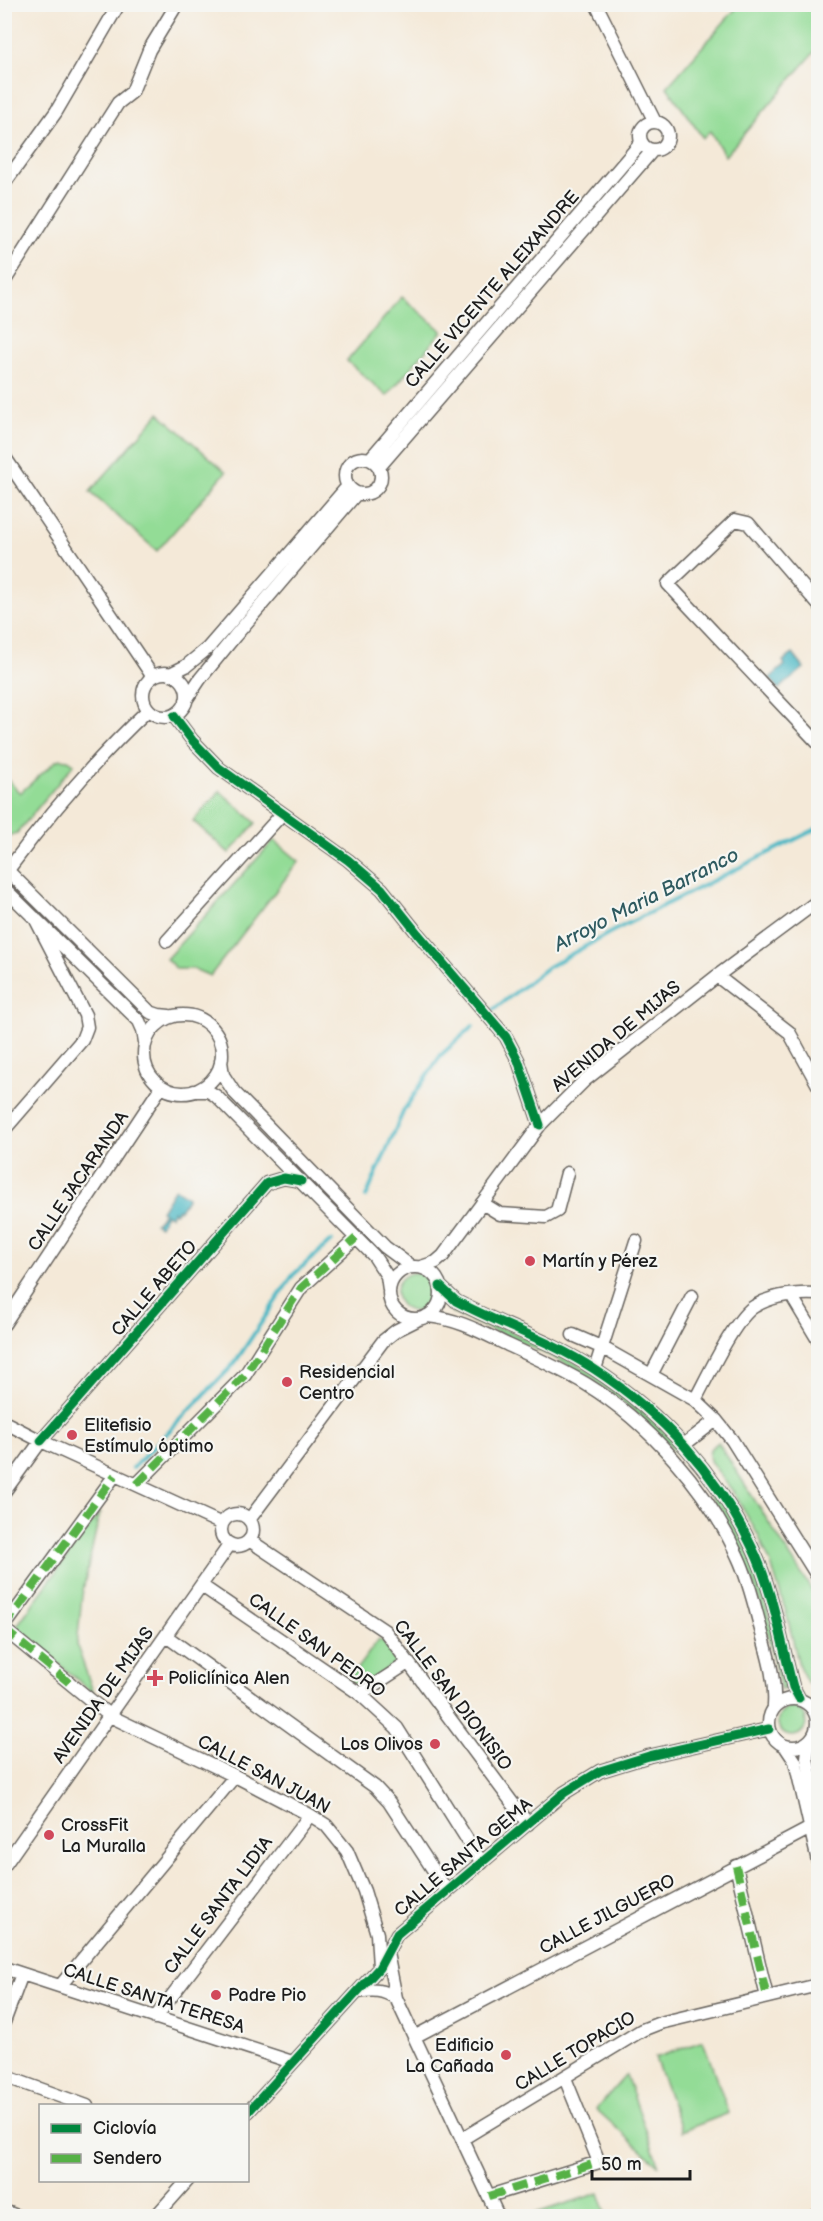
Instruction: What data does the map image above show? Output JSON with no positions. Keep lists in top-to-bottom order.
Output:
{
  "streets": {
    "street": [
      "CALLE VICENTE ALEIXANDRE",
      "AVENIDA DE MIJAS",
      "CALLE JACARANDA",
      "CALLE ABETO",
      "CALLE SAN PEDRO",
      "CALLE SAN DIONISIO",
      "CALLE SAN JUAN",
      "CALLE SANTA GEMA",
      "CALLE SANTA LIDIA",
      "CALLE JILGUERO",
      "CALLE SANTA TERESA",
      "CALLE TOPACIO"
    ]
  },
  "crossings": [
    ["AVENIDA DE MIJAS", "CALLE SAN PEDRO"],
    ["AVENIDA DE MIJAS", "CALLE SAN DIONISIO"],
    ["AVENIDA DE MIJAS", "CALLE SAN JUAN"],
    ["CALLE SAN PEDRO", "CALLE SANTA GEMA"],
    ["CALLE SAN DIONISIO", "CALLE SANTA GEMA"],
    ["CALLE SAN JUAN", "CALLE SANTA GEMA"],
    ["CALLE SAN JUAN", "CALLE SANTA LIDIA"],
    ["CALLE SANTA GEMA", "CALLE SANTA TERESA"],
    ["CALLE SANTA LIDIA", "CALLE SANTA TERESA"]
  ],
  "water": ["Arroyo Maria Barranco"],
  "places": {
    "other": [
      "Martín y Pérez",
      "Residencial Centro",
      "Elitefisio Estímulo óptimo",
      "Los Olivos",
      "CrossFit La Muralla",
      "Padre Pio",
      "Edificio La Cañada"
    ],
    "health": ["Policlínica Alen"]
  },
  "legend": ["Ciclovía", "Sendero"],
  "scale_bar": "50 m"
}
